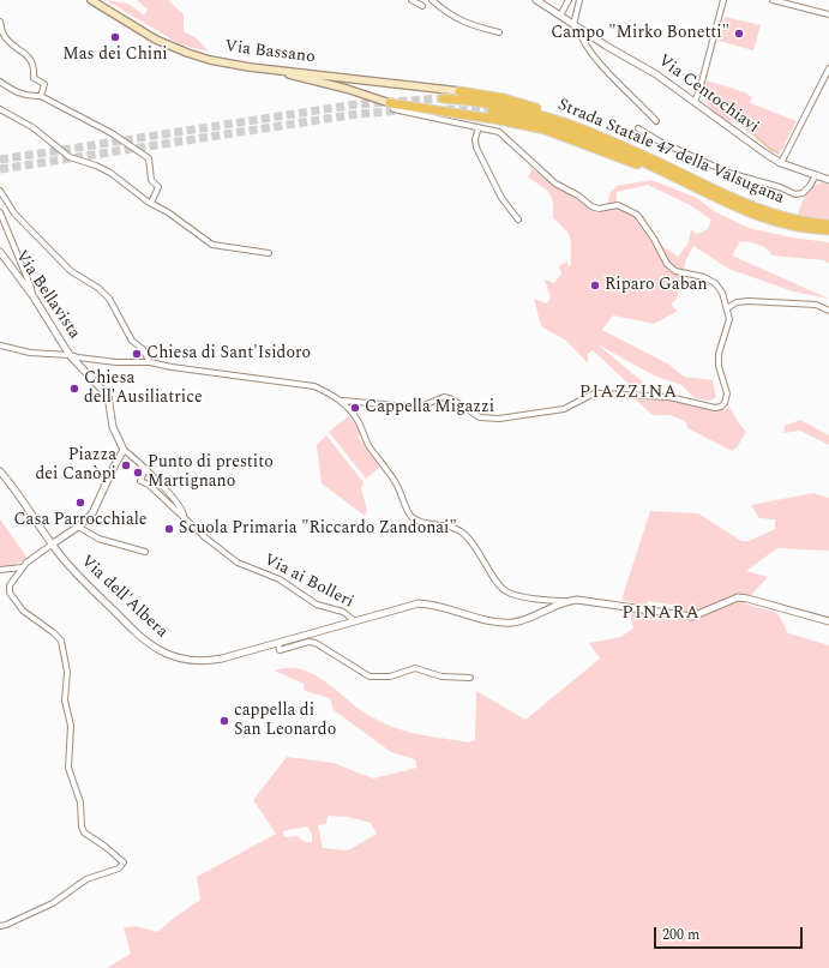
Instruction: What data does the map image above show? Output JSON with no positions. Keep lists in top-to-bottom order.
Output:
{
  "streets": {
    "highway": ["Strada Statale 47 della Valsugana"],
    "main road": ["Via Bassano"],
    "street": [
      "Via Centochiavi",
      "Via Bellavista",
      "Via ai Bolleri",
      "Via dell'Albera"
    ]
  },
  "crossings": [
    ["Via ai Bolleri", "Via dell'Albera"]
  ],
  "districts": ["PIAZZINA", "PINARA"],
  "places": [
    "Campo \"Mirko Bonetti\"",
    "Mas dei Chini",
    "Riparo Gaban",
    "Chiesa di Sant'Isidoro",
    "Chiesa dell'Ausiliatrice",
    "Cappella Migazzi",
    "Piazza dei Canòpi",
    "Punto di prestito Martignano",
    "Casa Parrocchiale",
    "Scuola Primaria \"Riccardo Zandonai\"",
    "cappella di San Leonardo"
  ],
  "scale_bar": "200 m"
}
